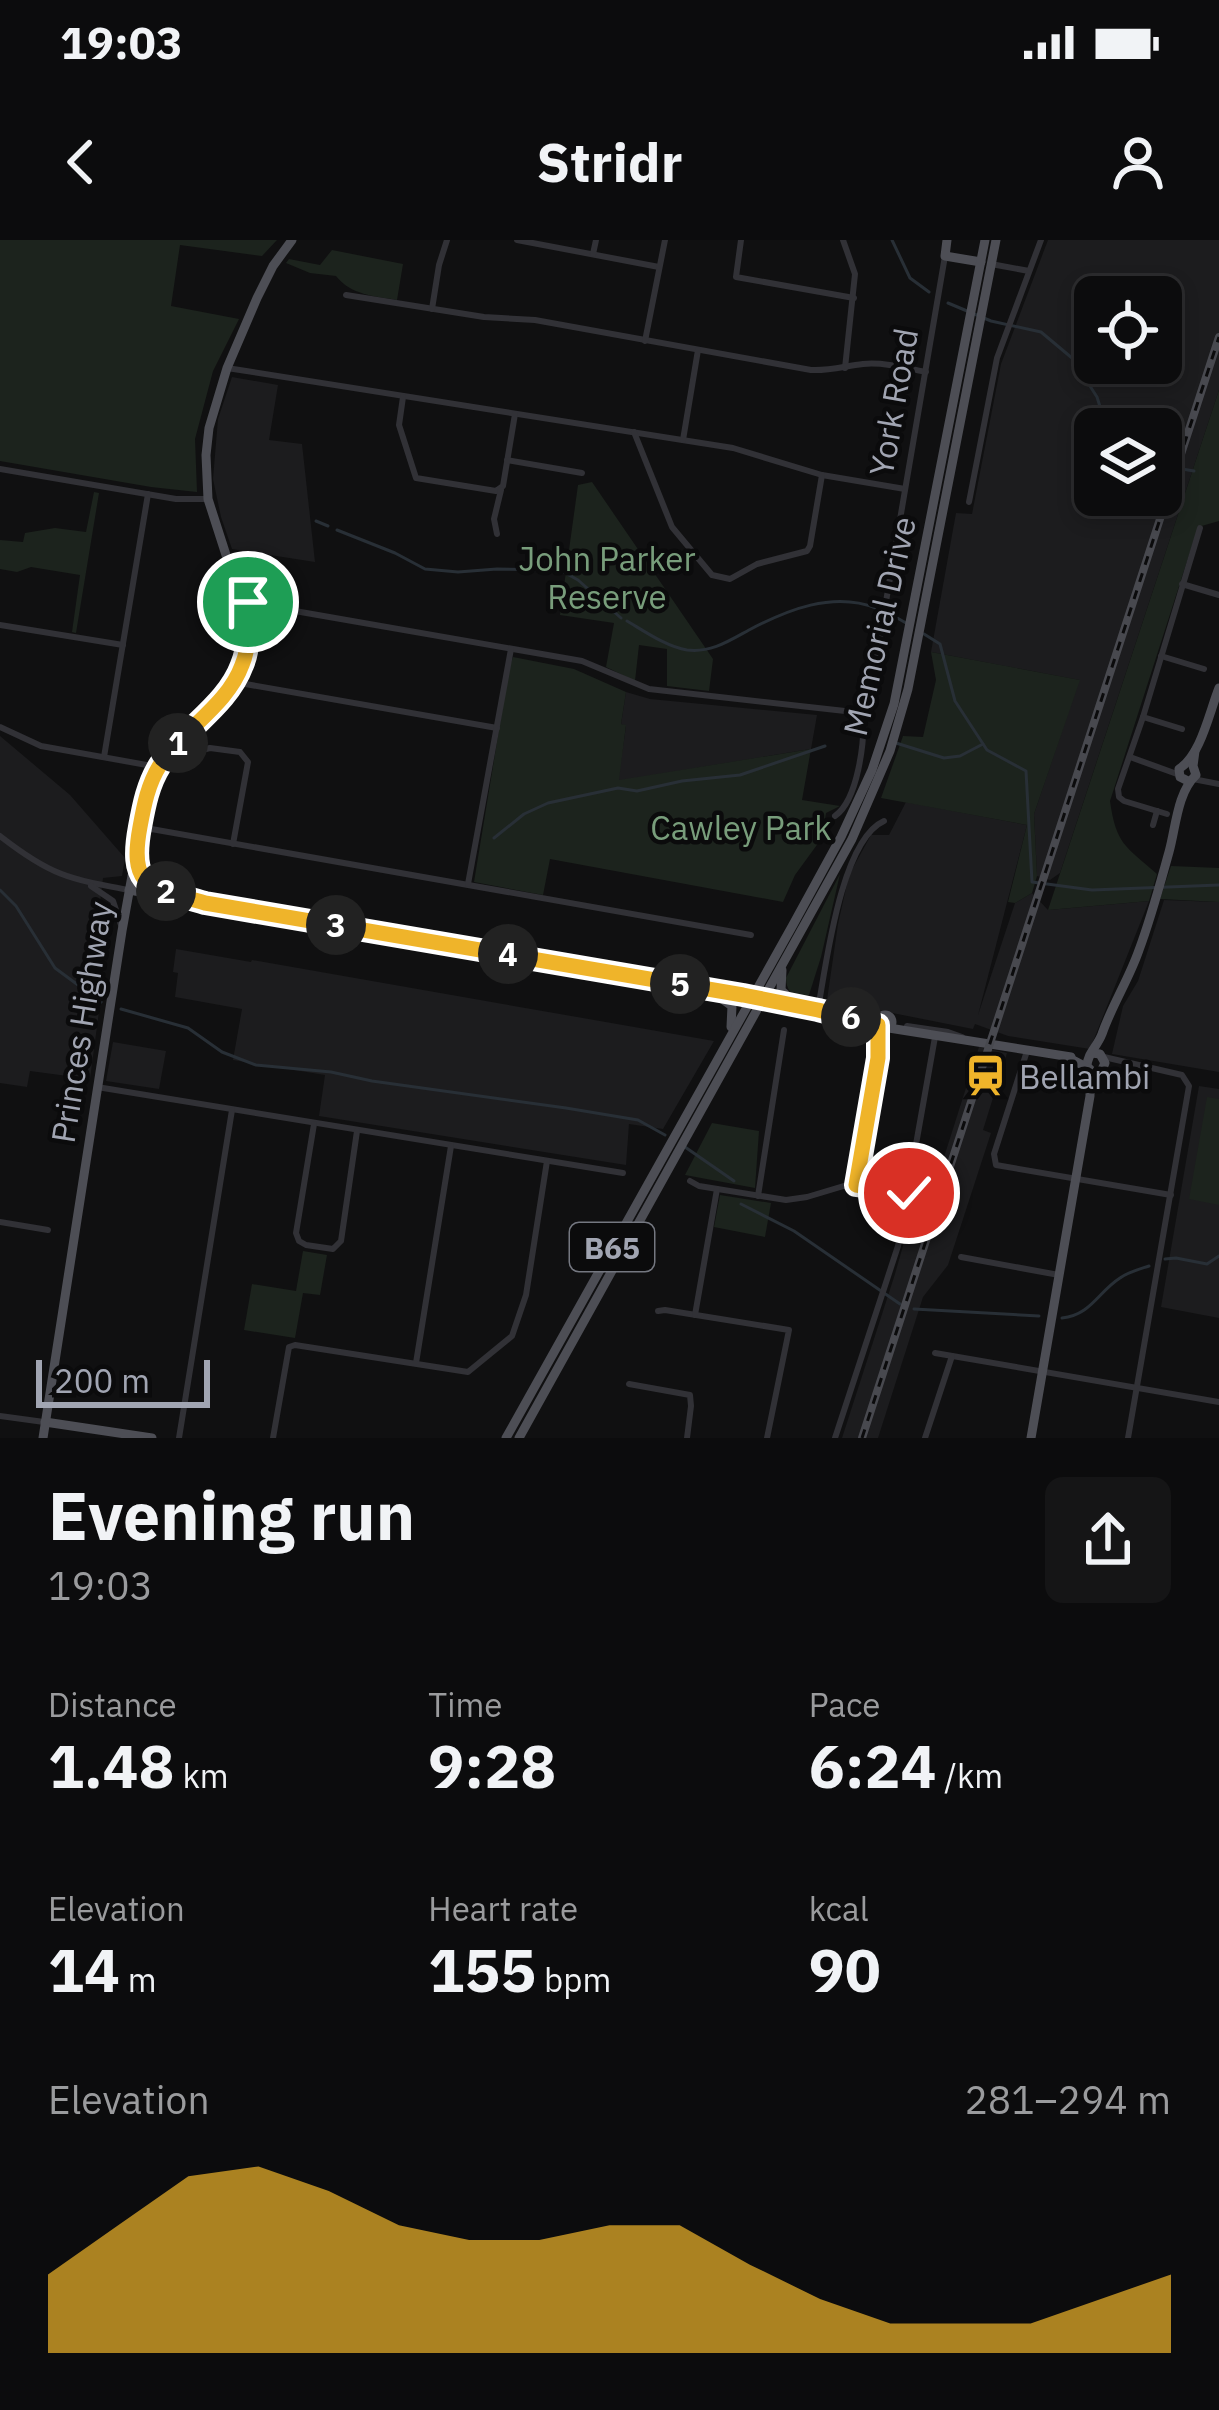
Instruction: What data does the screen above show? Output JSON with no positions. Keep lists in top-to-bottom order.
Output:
{
  "streets": {
    "main road": [
      "York Road",
      "Memorial Drive",
      "Princes Highway",
      "B65"
    ]
  },
  "parks": ["John Parker Reserve", "Cawley Park"],
  "places": {
    "station": ["Bellambi"]
  },
  "scale_bar": "200 m",
  "page": {
    "status": "19:03",
    "header": "Stridr",
    "pins": [
      "1",
      "2",
      "3",
      "4",
      "5",
      "6"
    ],
    "scale": "200 m",
    "heading": ["Evening run", "19:03"],
    "stats": [
      ["Distance", "1.48 km"],
      ["Time", "9:28"],
      ["Pace", "6:24 /km"],
      ["Elevation", "14 m"],
      ["Heart rate", "155 bpm"],
      ["kcal", "90"]
    ],
    "chart": ["Elevation", "281–294 m"]
  }
}
